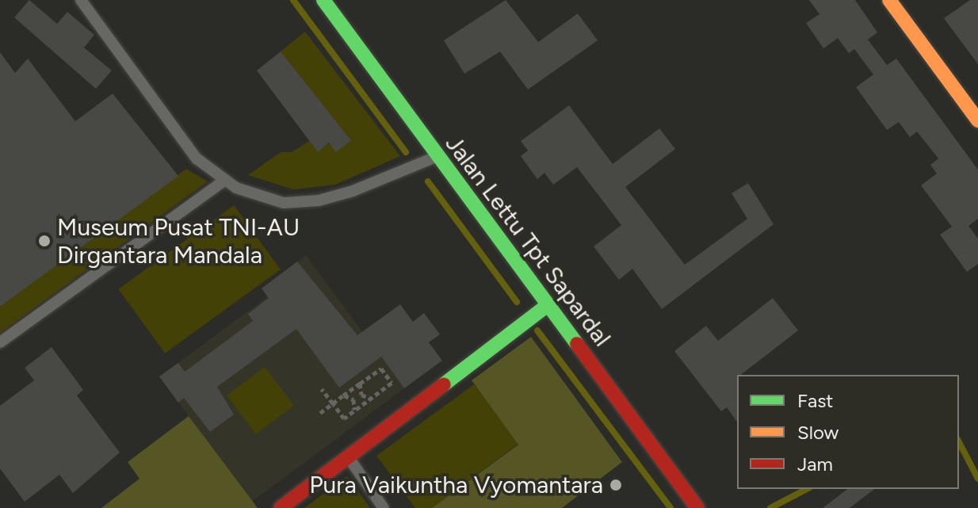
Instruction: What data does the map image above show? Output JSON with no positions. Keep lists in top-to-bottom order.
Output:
{
  "streets": {
    "street": ["Jalan Lettu Tpt Sapardal"]
  },
  "places": ["Museum Pusat TNI-AU Dirgantara Mandala", "Pura Vaikuntha Vyomantara"],
  "legend": ["Fast", "Slow", "Jam"]
}
